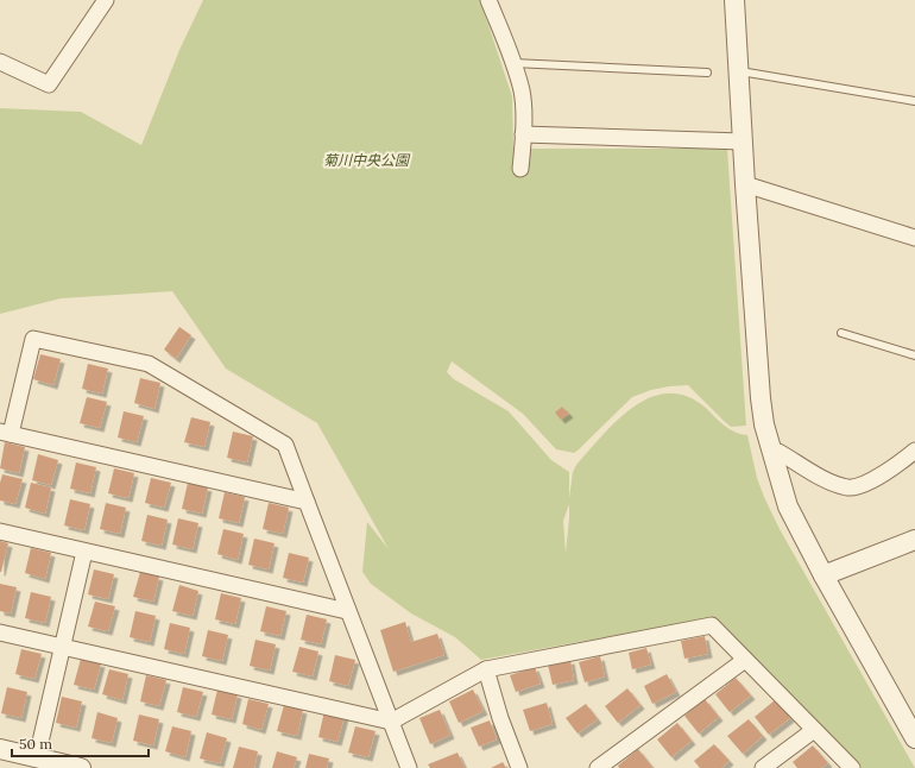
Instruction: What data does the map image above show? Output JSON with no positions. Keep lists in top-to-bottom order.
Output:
{
  "parks": ["菊川中央公園"],
  "scale_bar": "50 m"
}
